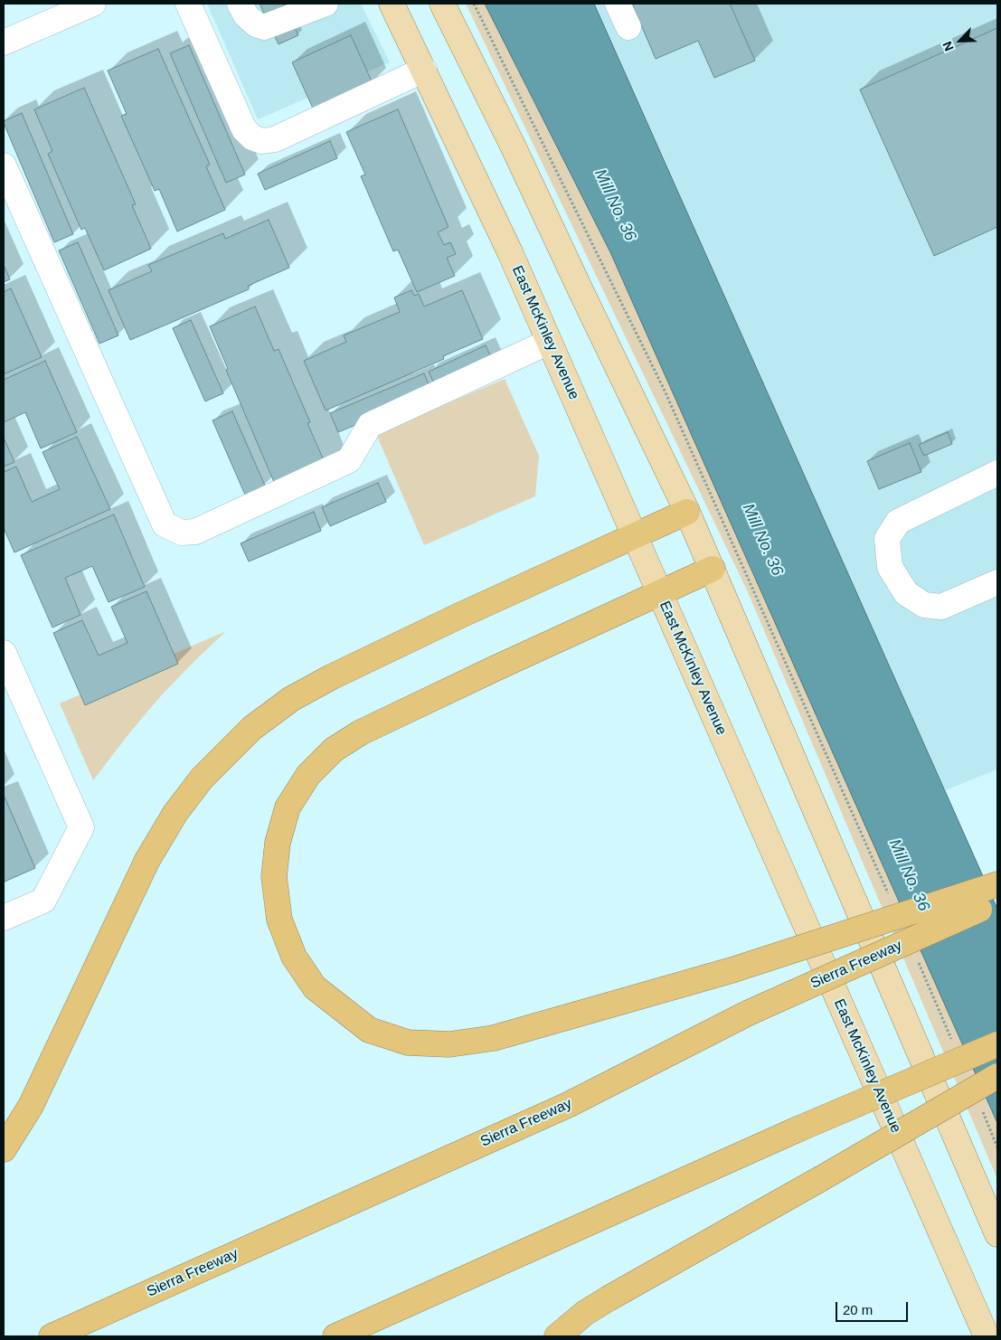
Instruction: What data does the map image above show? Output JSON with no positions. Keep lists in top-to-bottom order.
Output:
{
  "streets": {
    "highway": ["Sierra Freeway"],
    "main road": ["East McKinley Avenue"]
  },
  "water": ["Mill No. 36"],
  "scale_bar": "20 m",
  "north": "bottom left"
}
